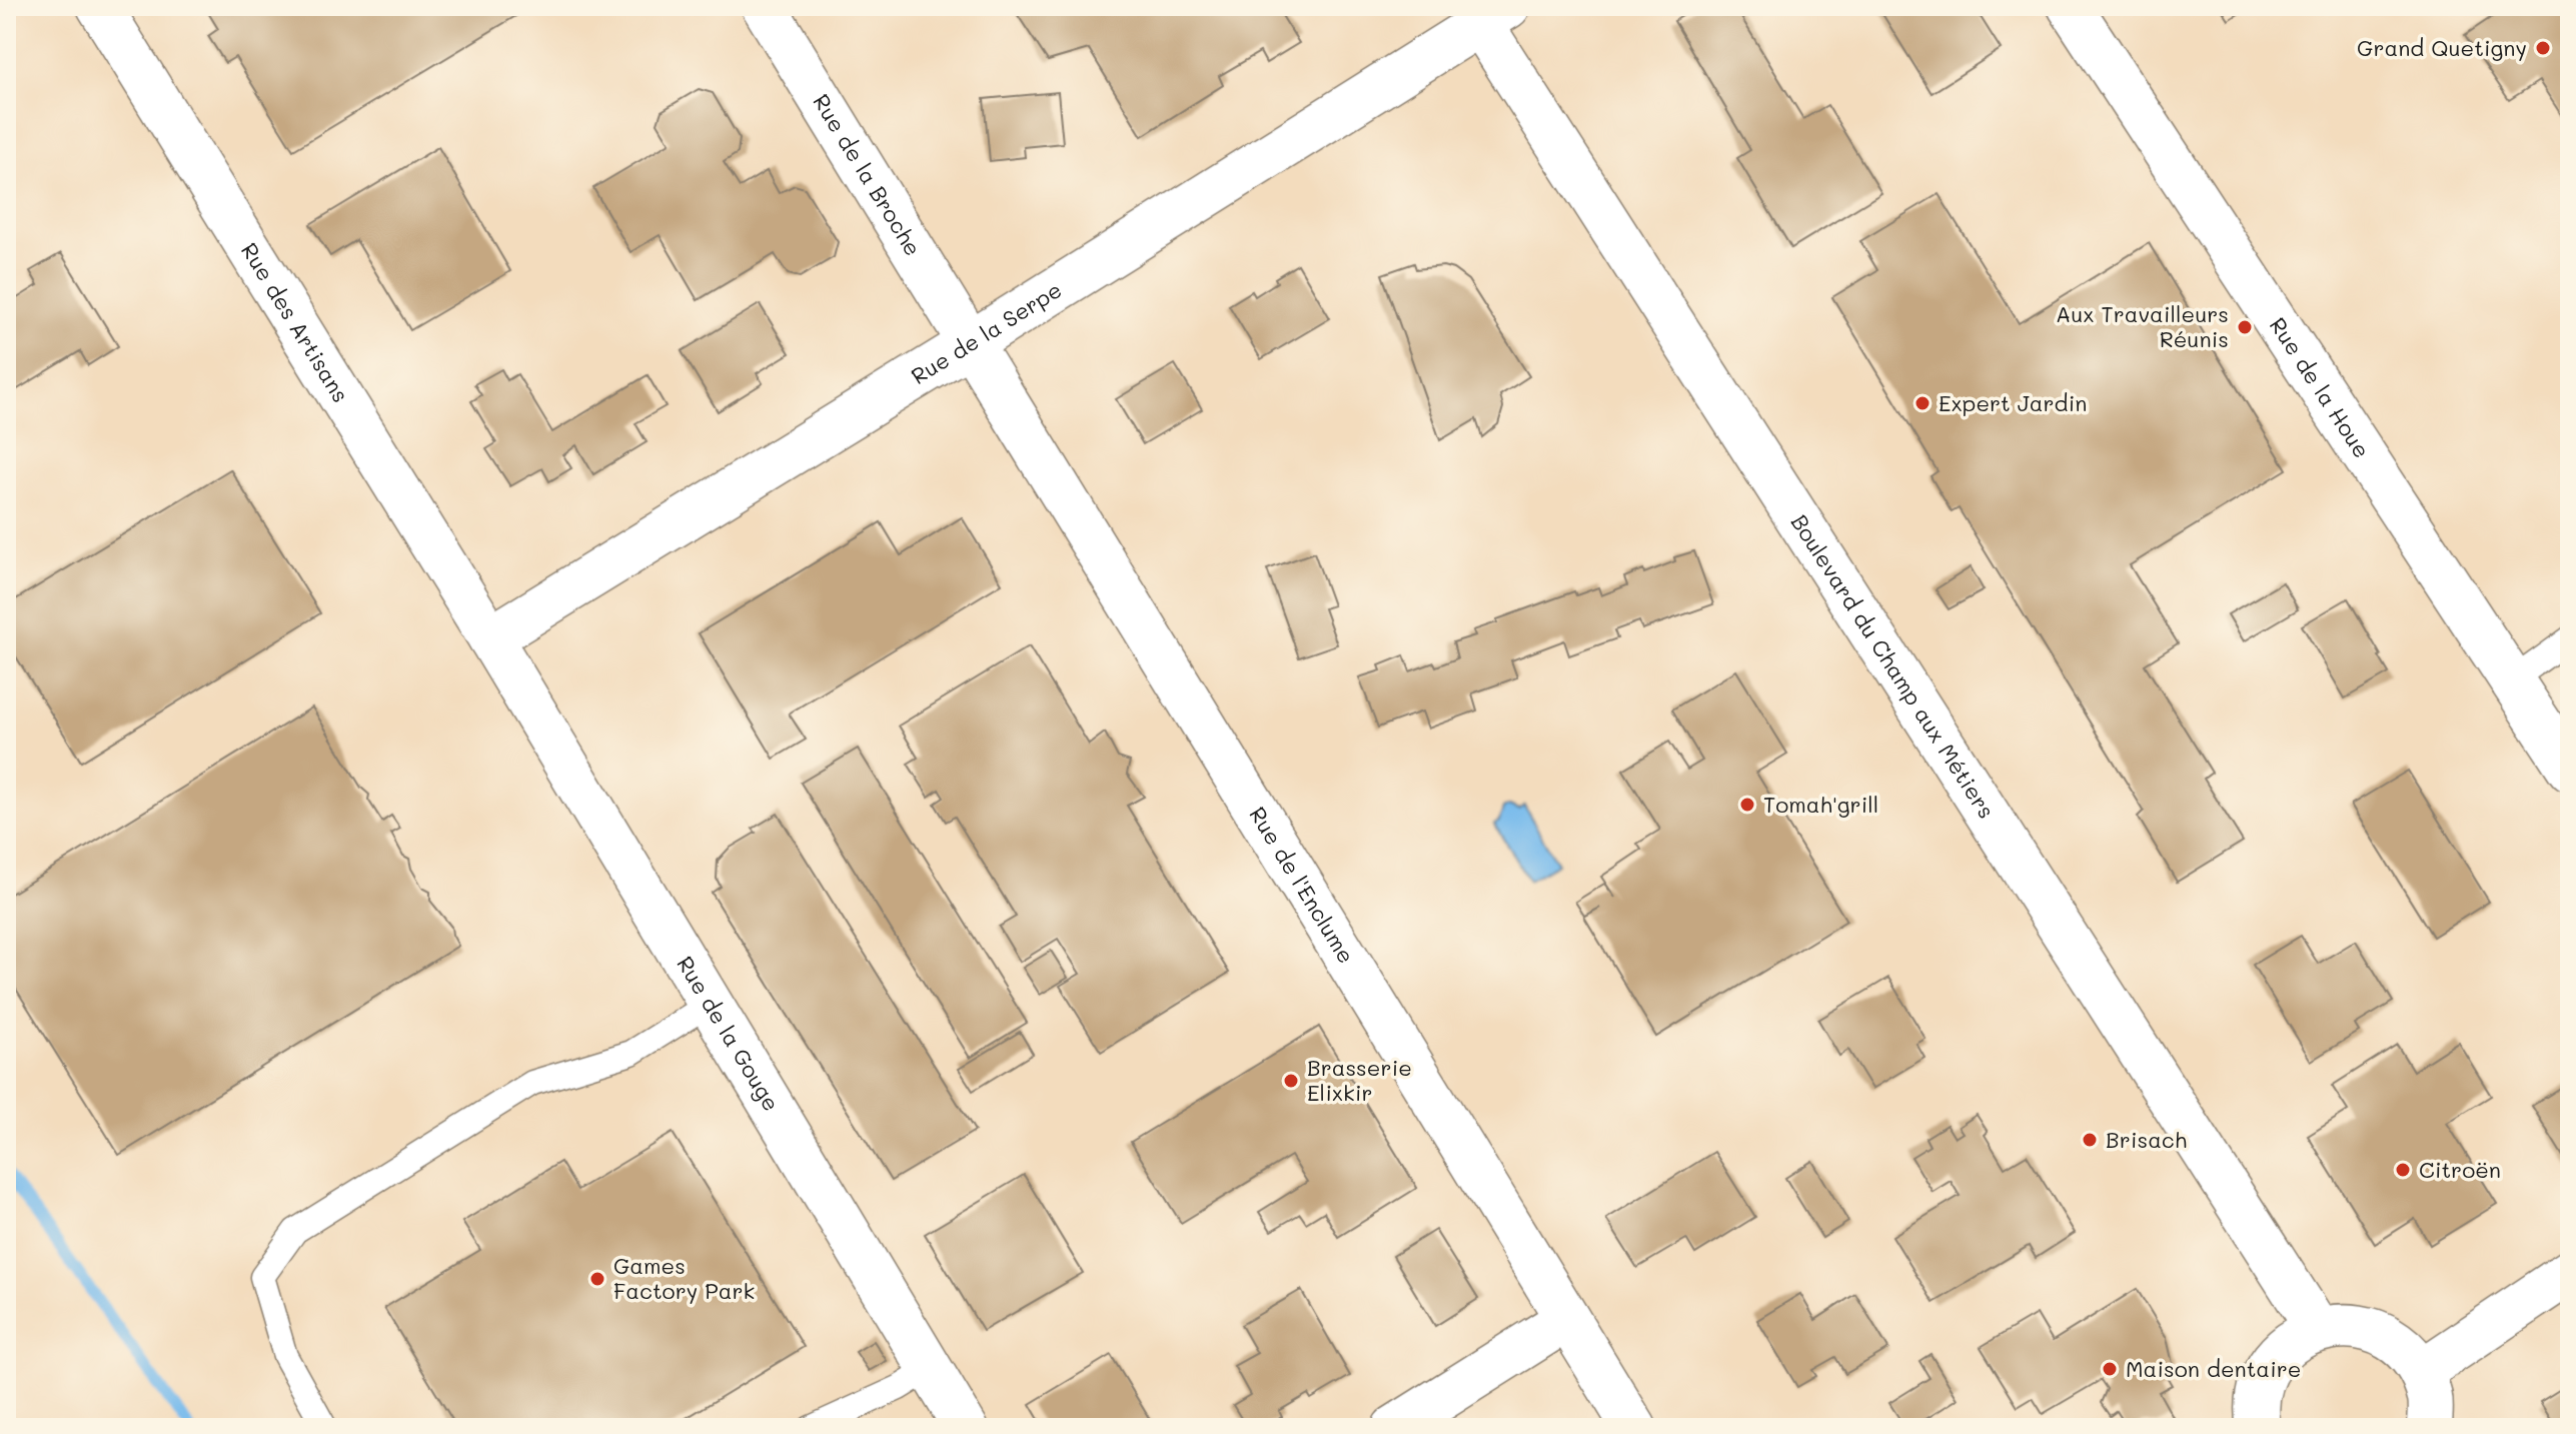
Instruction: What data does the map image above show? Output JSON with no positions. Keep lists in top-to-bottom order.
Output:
{
  "streets": {
    "street": [
      "Rue de la Broche",
      "Rue des Artisans",
      "Rue de la Serpe",
      "Rue de la Houe",
      "Boulevard du Champ aux Métiers",
      "Rue de l'Enclume",
      "Rue de la Gouge"
    ]
  },
  "crossings": [
    ["Rue de la Broche", "Rue de la Serpe"],
    ["Rue de la Broche", "Rue de l'Enclume"],
    ["Rue des Artisans", "Rue de la Serpe"],
    ["Rue des Artisans", "Rue de la Gouge"],
    ["Rue de la Serpe", "Boulevard du Champ aux Métiers"],
    ["Rue de la Serpe", "Rue de l'Enclume"],
    ["Rue de la Serpe", "Rue de la Gouge"]
  ],
  "places": [
    "Grand Quetigny",
    "Aux Travailleurs Réunis",
    "Expert Jardin",
    "Tomah'grill",
    "Brasserie Elixkir",
    "Brisach",
    "Citroën",
    "Games Factory Park",
    "Maison dentaire"
  ]
}
